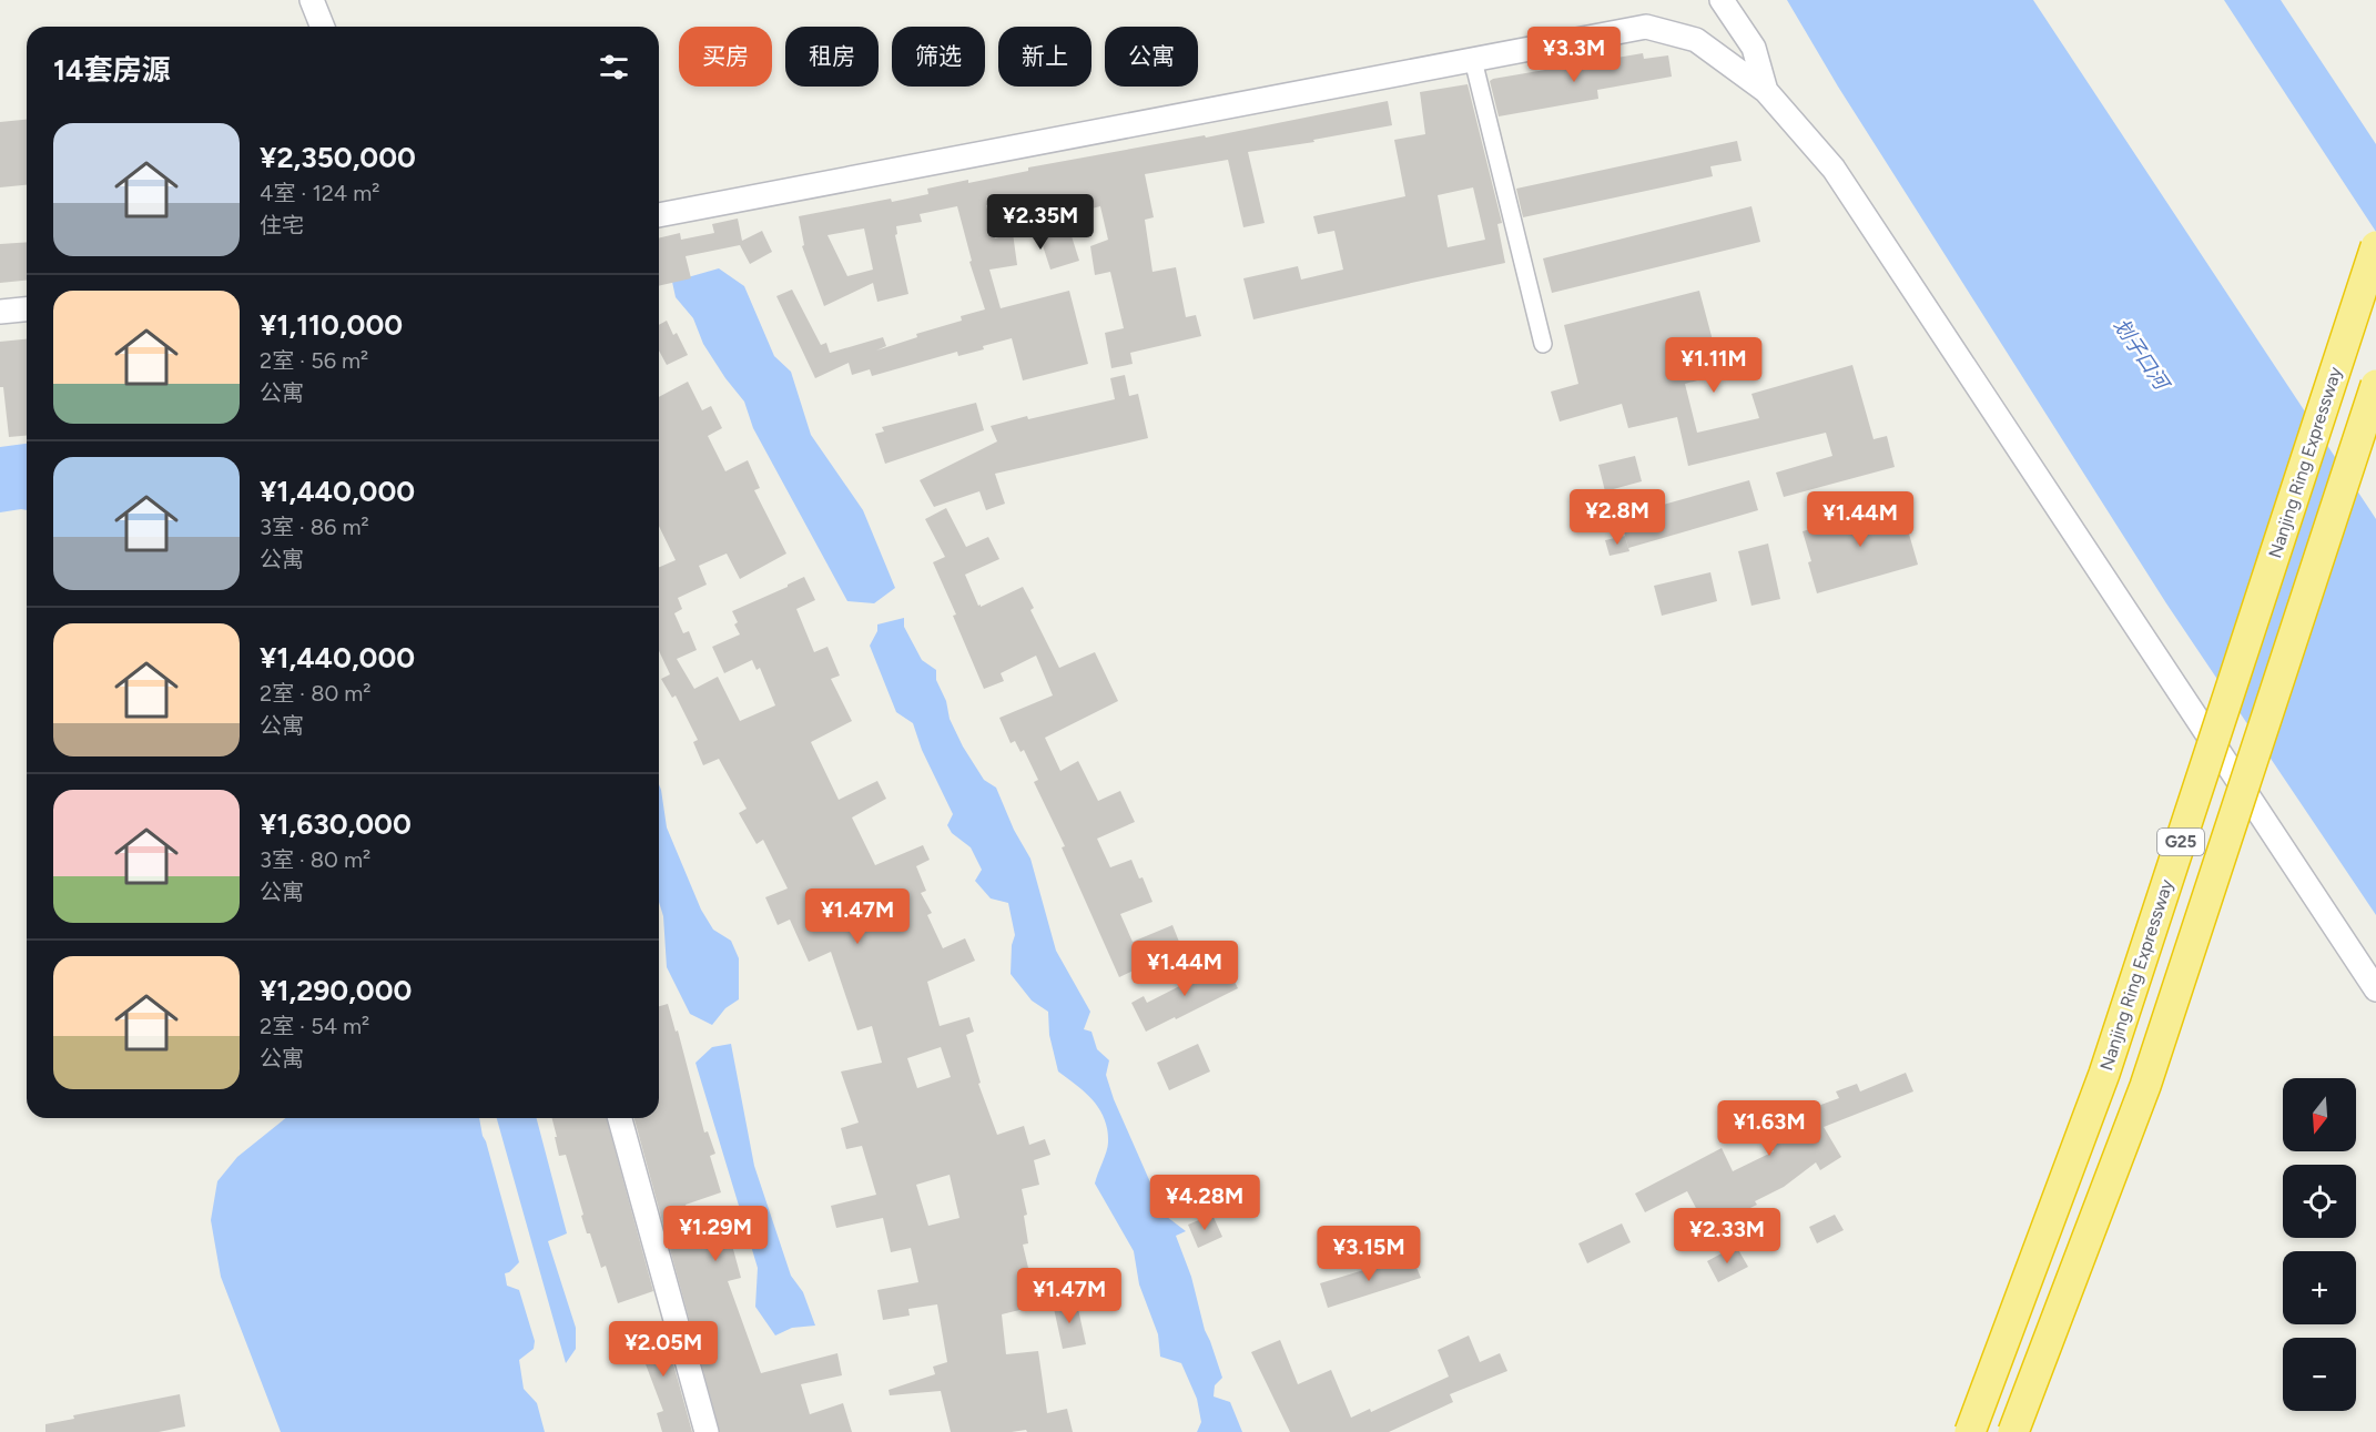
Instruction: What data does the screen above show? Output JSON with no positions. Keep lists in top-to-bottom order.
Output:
{
  "streets": {
    "highway": ["Nanjing Ring Expressway", "G25"]
  },
  "water": ["划子口河"],
  "north": "bottom",
  "page": {
    "price": [
      "¥3.3M",
      "¥2.35M",
      "¥1.11M",
      "¥2.8M",
      "¥1.44M",
      "¥1.47M",
      "¥1.44M",
      "¥1.63M",
      "¥4.28M",
      "¥1.29M",
      "¥2.33M",
      "¥3.15M",
      "¥1.47M",
      "¥2.05M"
    ],
    "chip": [
      "买房",
      "租房",
      "筛选",
      "新上",
      "公寓"
    ],
    "heading": "14套房源",
    "list": [
      {
        "name": "¥2,350,000",
        "note": "4室 · 124 m² · 住宅"
      },
      {
        "name": "¥1,110,000",
        "note": "2室 · 56 m² · 公寓"
      },
      {
        "name": "¥1,440,000",
        "note": "3室 · 86 m² · 公寓"
      },
      {
        "name": "¥1,440,000",
        "note": "2室 · 80 m² · 公寓"
      },
      {
        "name": "¥1,630,000",
        "note": "3室 · 80 m² · 公寓"
      },
      {
        "name": "¥1,290,000",
        "note": "2室 · 54 m² · 公寓"
      }
    ],
    "map_buttons": ["+", "−"]
  }
}
